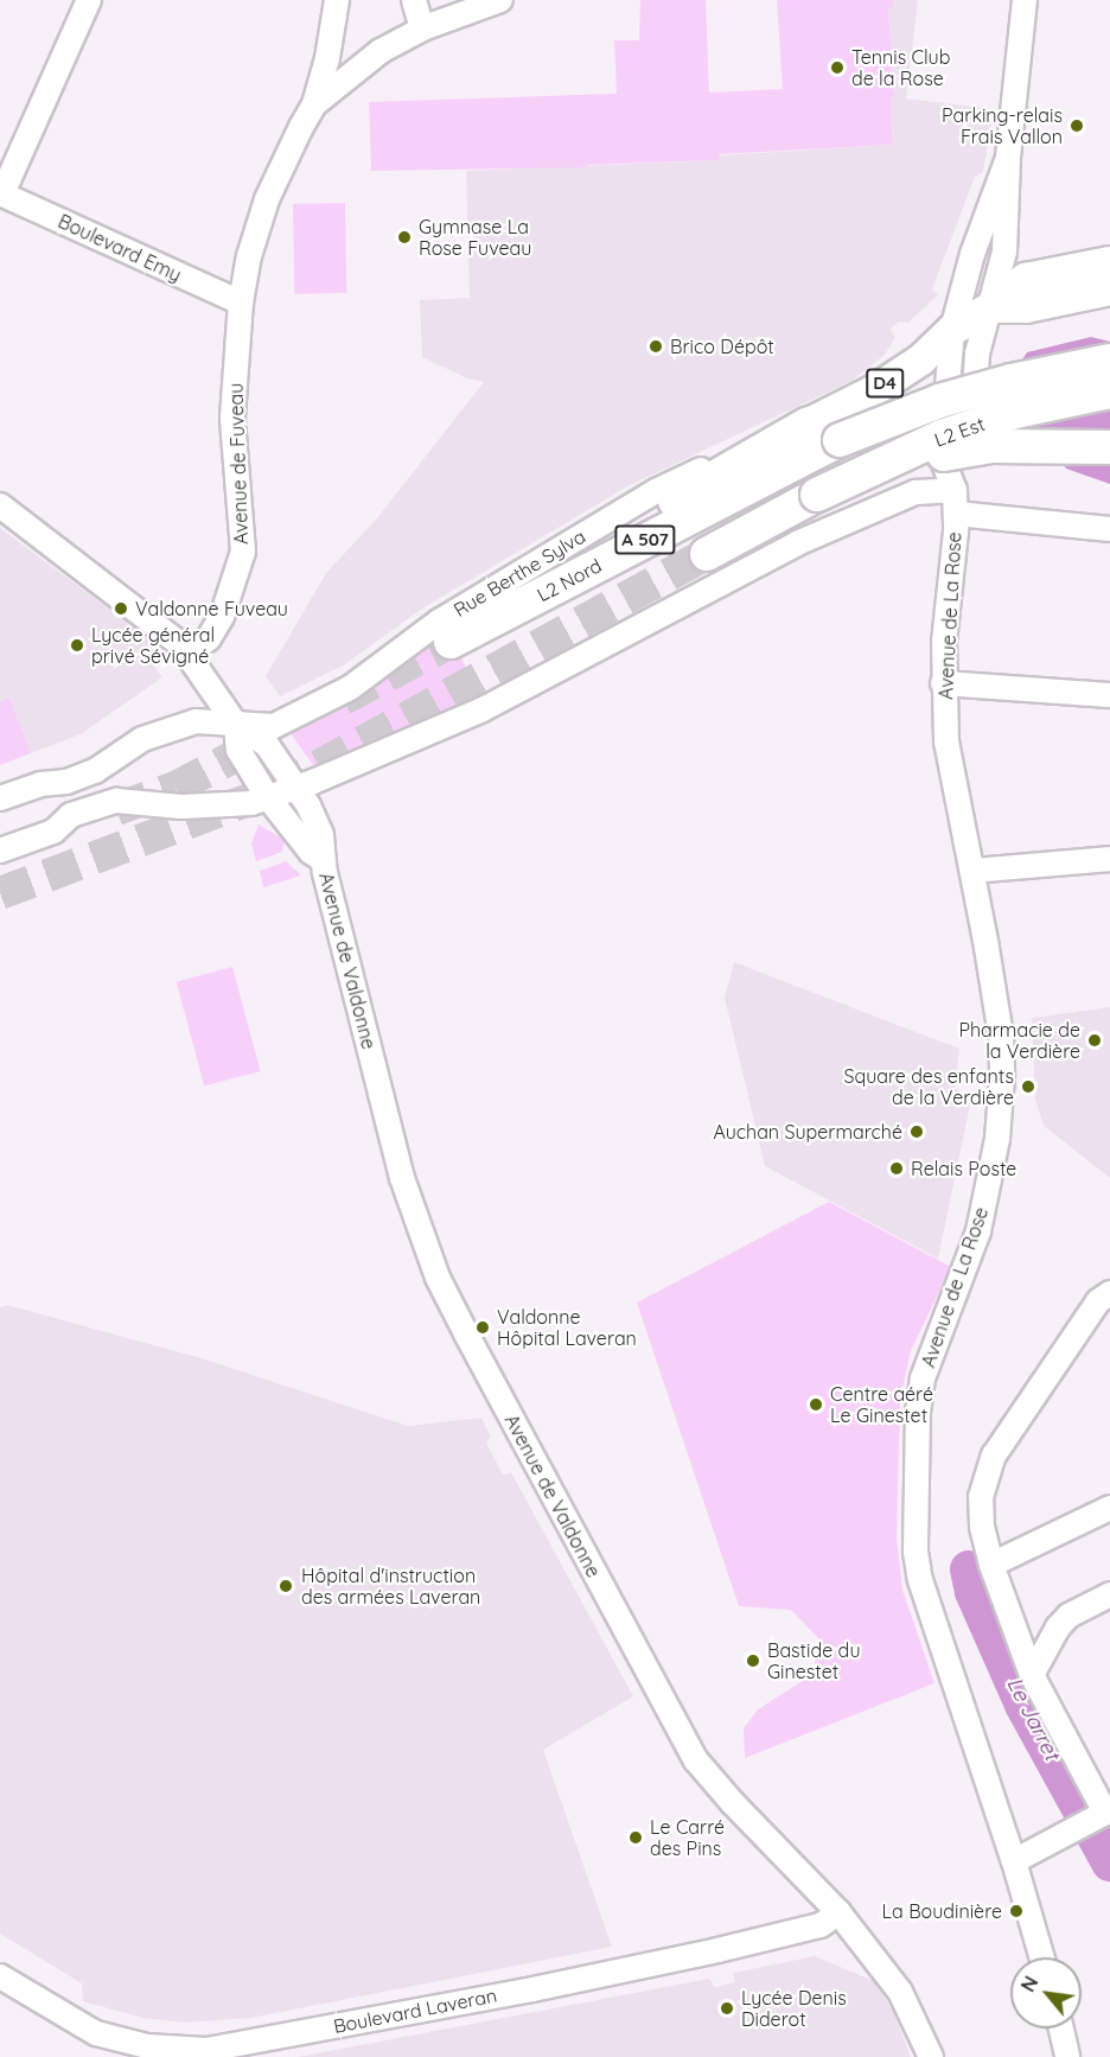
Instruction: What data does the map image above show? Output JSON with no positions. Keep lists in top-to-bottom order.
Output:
{
  "streets": {
    "highway": ["L2 Est", "A 507", "L2 Nord"],
    "main road": ["D4", "Rue Berthe Sylva"],
    "street": [
      "Boulevard Emy",
      "Avenue de Fuveau",
      "Avenue de La Rose",
      "Avenue de Valdonne",
      "Boulevard Laveran"
    ]
  },
  "crossings": [
    ["Boulevard Emy", "Avenue de Fuveau"],
    ["D4", "Rue Berthe Sylva"],
    ["D4", "Avenue de Valdonne"],
    ["L2 Est", "A 507"],
    ["L2 Est", "L2 Nord"],
    ["Rue Berthe Sylva", "L2 Nord"],
    ["Rue Berthe Sylva", "Avenue de Valdonne"],
    ["Avenue de Valdonne", "Boulevard Laveran"]
  ],
  "water": ["Le Jarret"],
  "places": [
    "Tennis Club de la Rose",
    "Parking-relais Frais Vallon",
    "Gymnase La Rose Fuveau",
    "Brico Dépôt",
    "Valdonne Fuveau",
    "Lycée général privé Sévigné",
    "Pharmacie de la Verdière",
    "Square des enfants de la Verdière",
    "Auchan Supermarché",
    "Relais Poste",
    "Valdonne Hôpital Laveran",
    "Centre aéré Le Ginestet",
    "Hôpital d'instruction des armées Laveran",
    "Bastide du Ginestet",
    "Le Carré des Pins",
    "La Boudinière",
    "Lycée Denis Diderot"
  ],
  "north": "top left"
}
